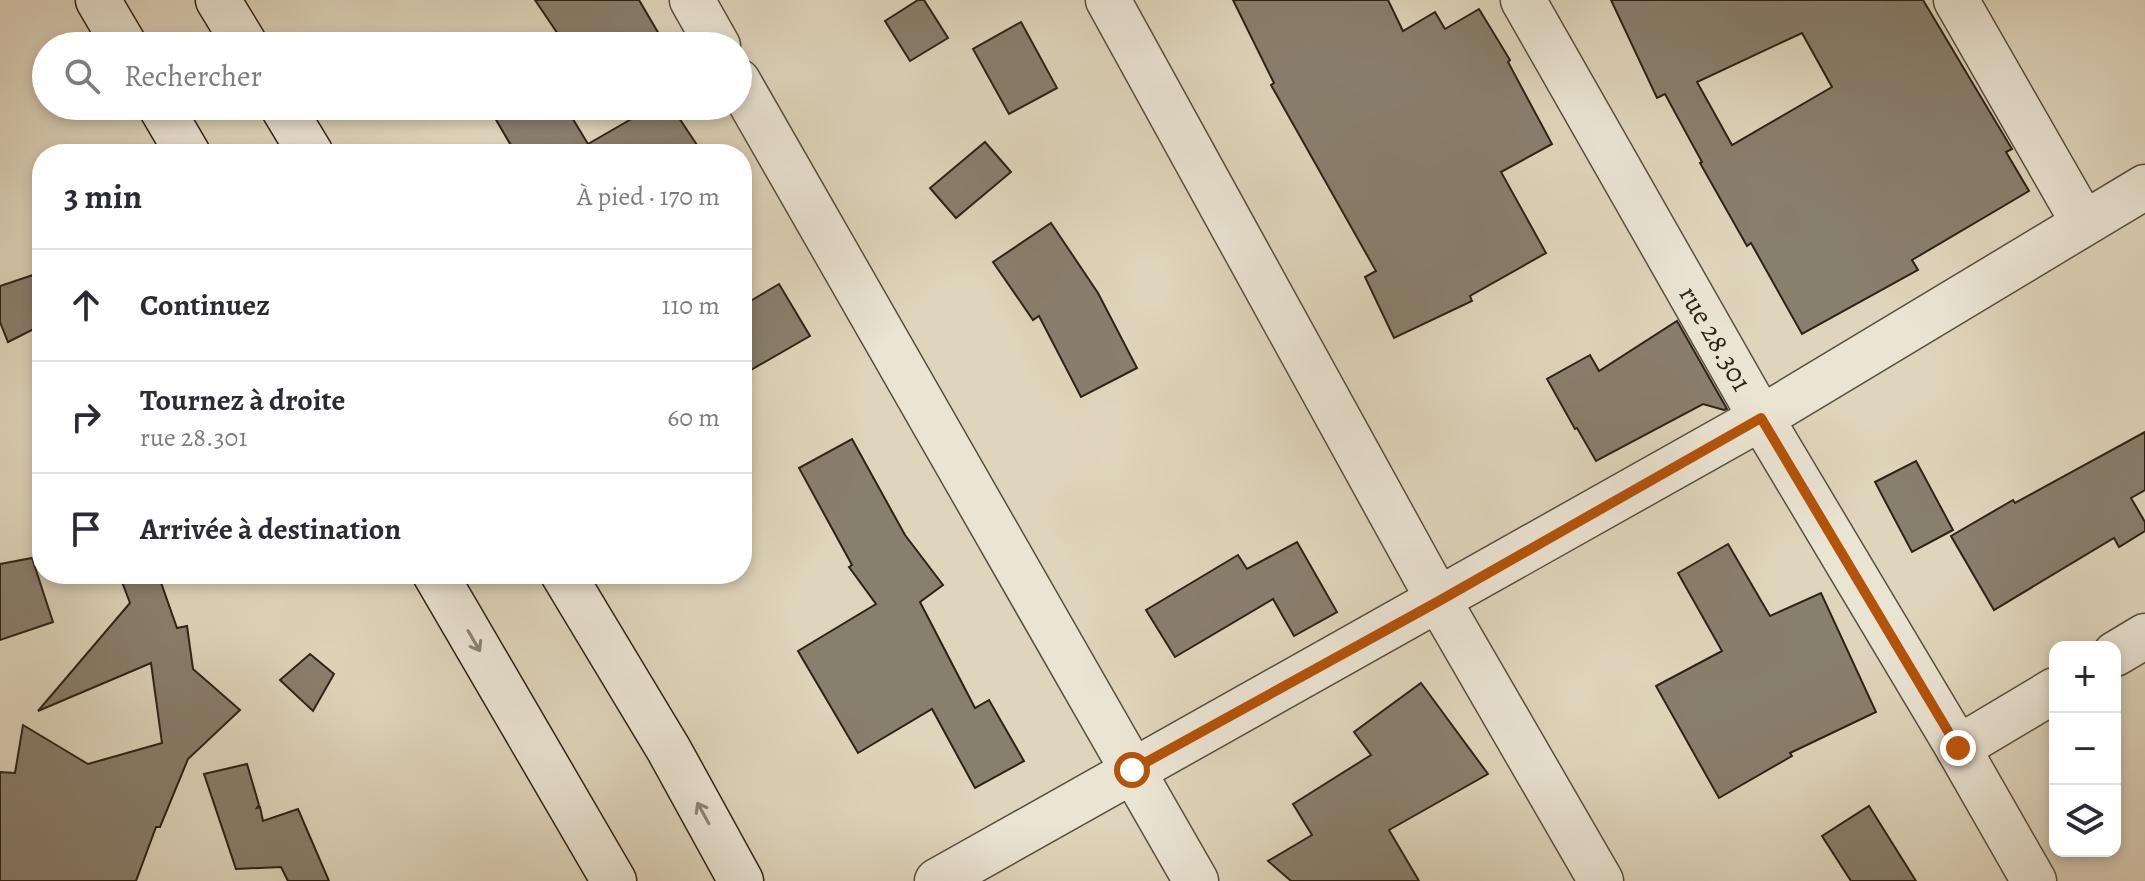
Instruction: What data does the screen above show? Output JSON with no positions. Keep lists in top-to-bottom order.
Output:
{
  "streets": {
    "street": ["rue 28.301"]
  },
  "page": {
    "search": "Rechercher",
    "heading": ["3 min", "À pied · 170 m"],
    "list": [
      ["Continuez", "110 m"],
      ["Tournez à droite", "rue 28.301", "60 m"],
      "Arrivée à destination"
    ],
    "map_buttons": ["+", "−"]
  }
}
